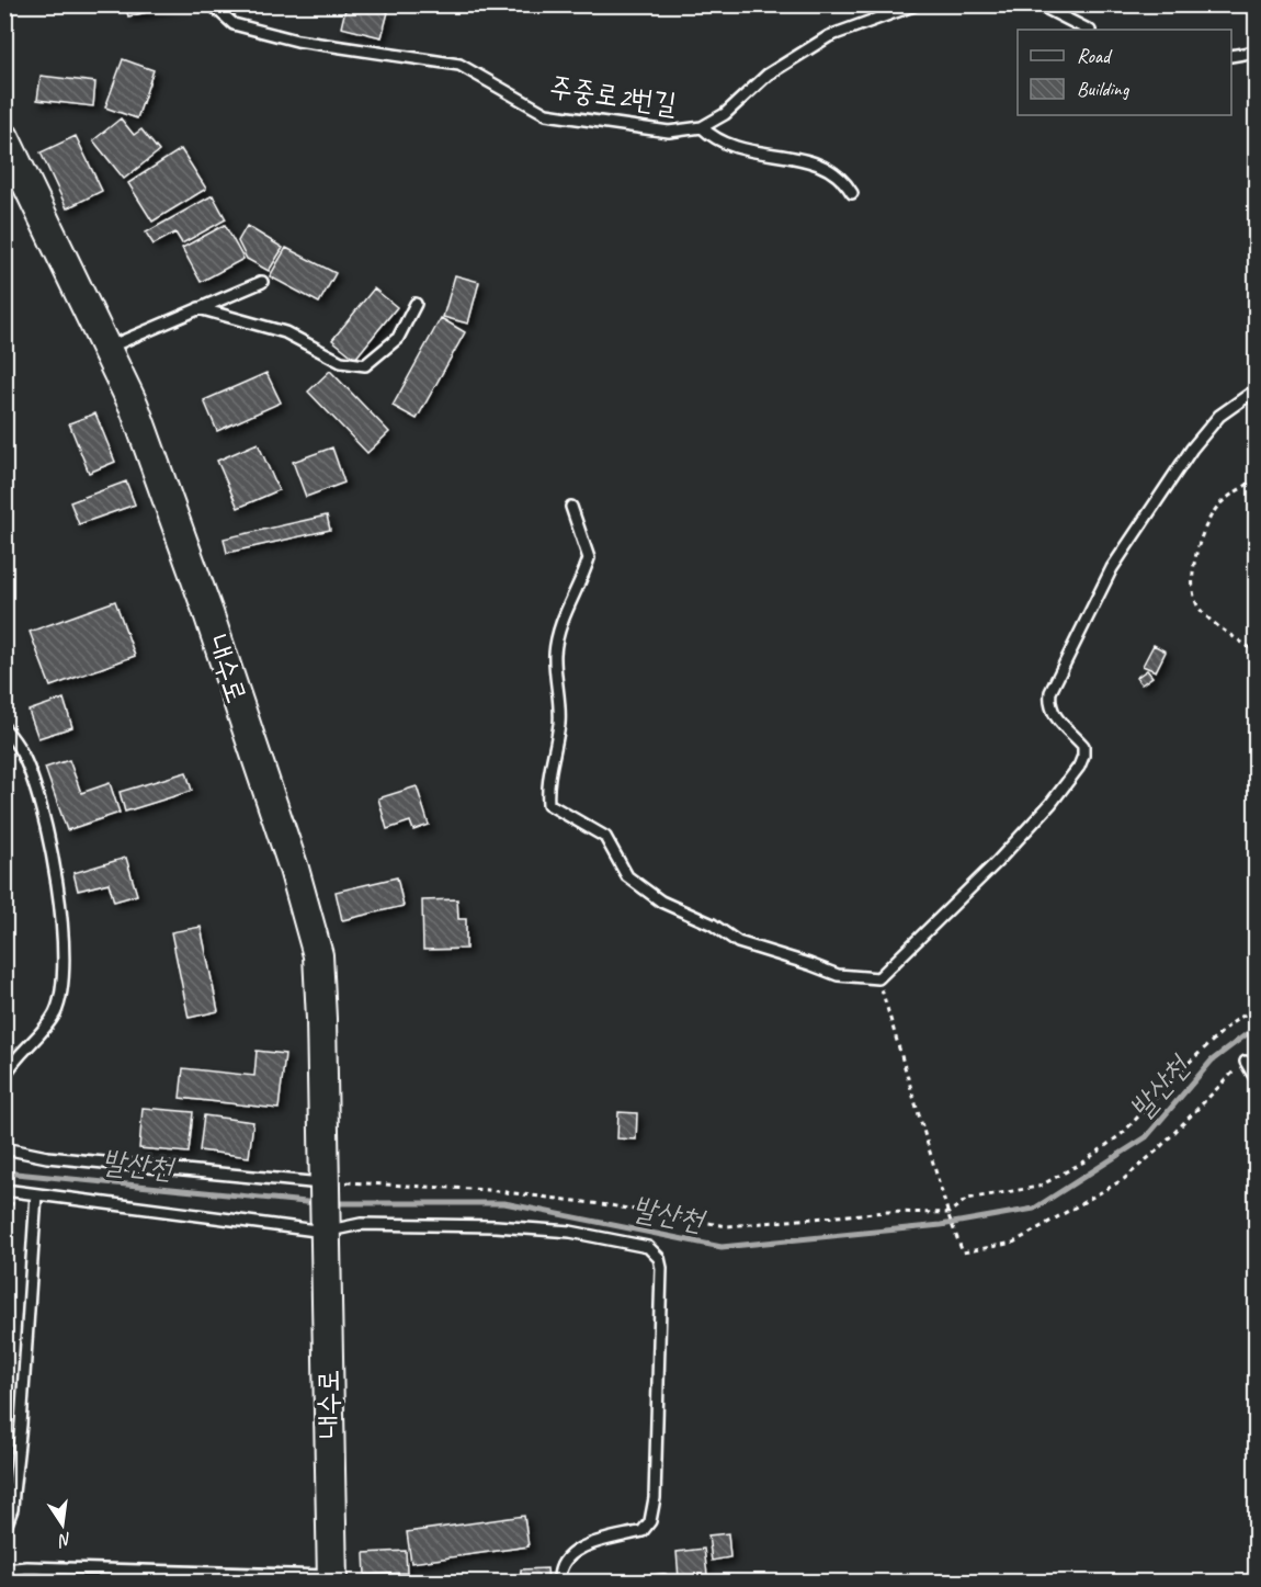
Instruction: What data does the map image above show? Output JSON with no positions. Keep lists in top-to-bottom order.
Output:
{
  "streets": {
    "street": ["내수로"],
    "lane": ["주중로2번길"]
  },
  "water": ["발산천"],
  "legend": ["Road", "Building"],
  "north": "bottom"
}
